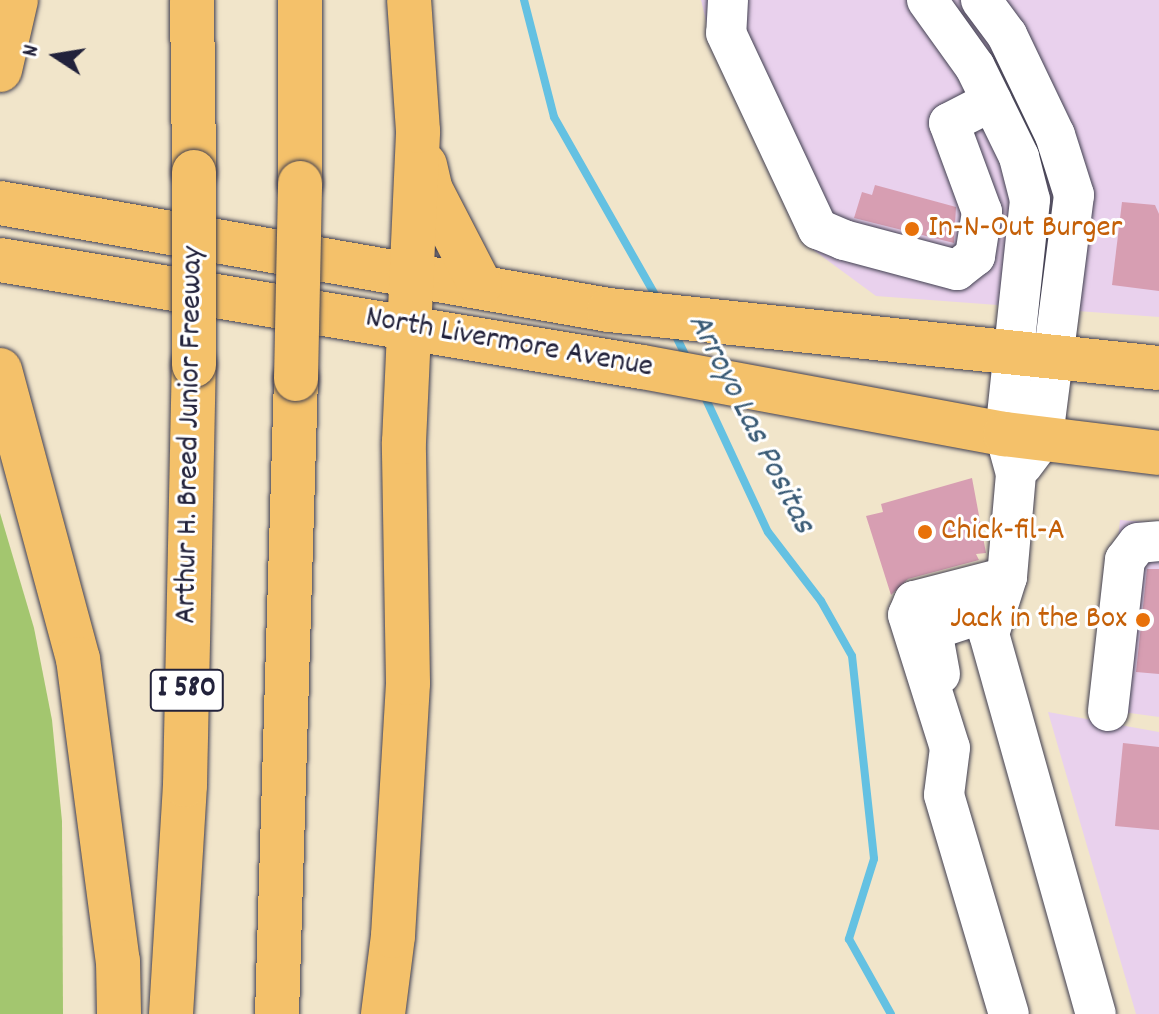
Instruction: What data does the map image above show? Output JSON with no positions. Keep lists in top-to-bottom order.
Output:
{
  "streets": {
    "main road": ["North Livermore Avenue", "Arthur H. Breed Junior Freeway", "I 580"]
  },
  "water": ["Arroyo Las Positas"],
  "places": ["In-N-Out Burger", "Chick-fil-A", "Jack in the Box"],
  "north": "left"
}
